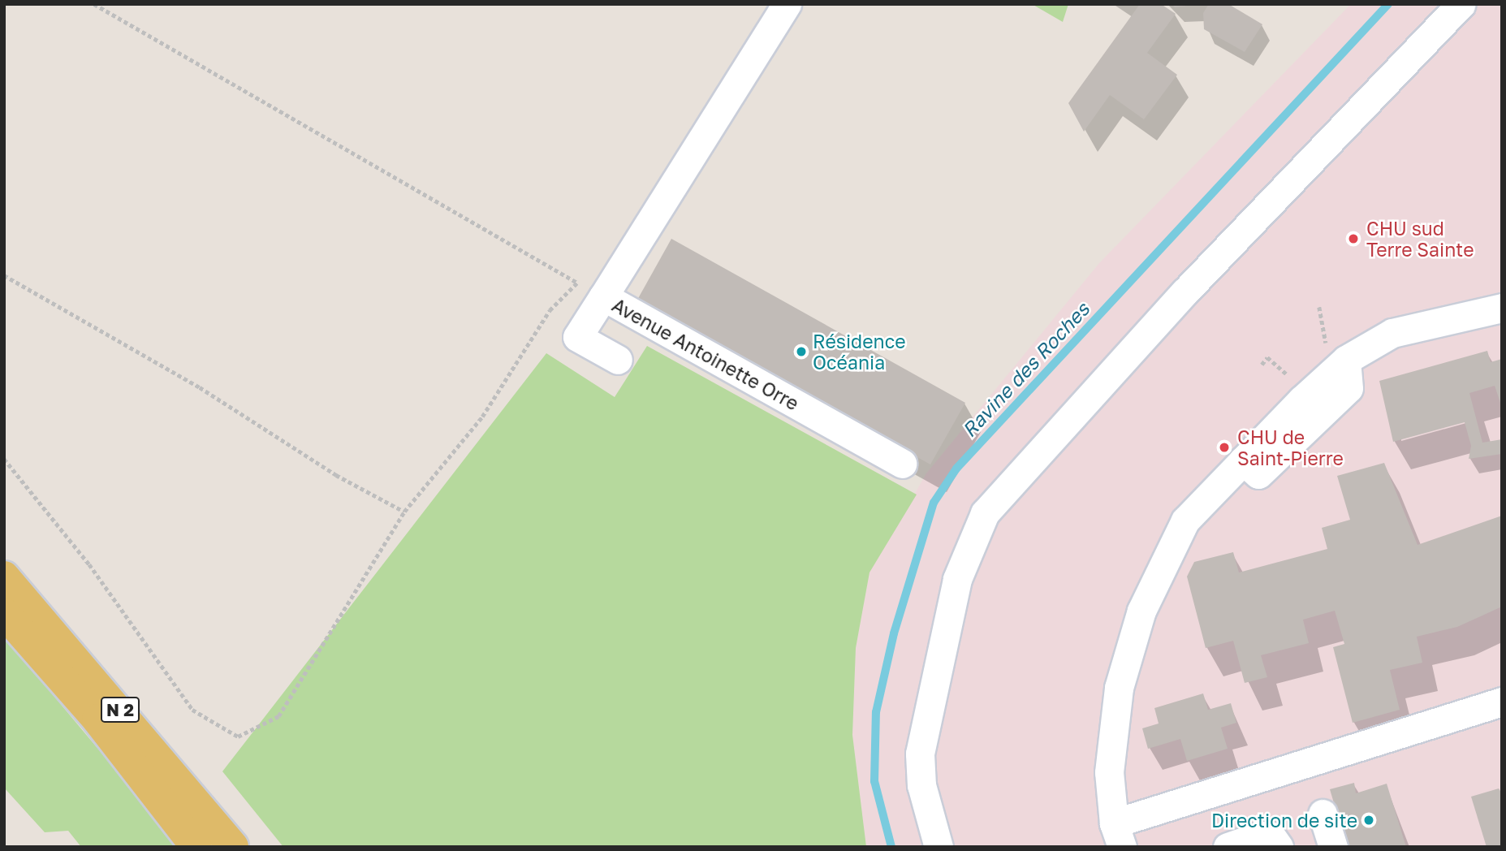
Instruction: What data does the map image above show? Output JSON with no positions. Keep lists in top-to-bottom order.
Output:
{
  "streets": {
    "main road": ["N 2"],
    "street": ["Avenue Antoinette Orre"]
  },
  "water": ["Ravine des Roches"],
  "places": [
    "CHU sud Terre Sainte",
    "Résidence Océania",
    "CHU de Saint-Pierre",
    "Direction de site"
  ]
}
